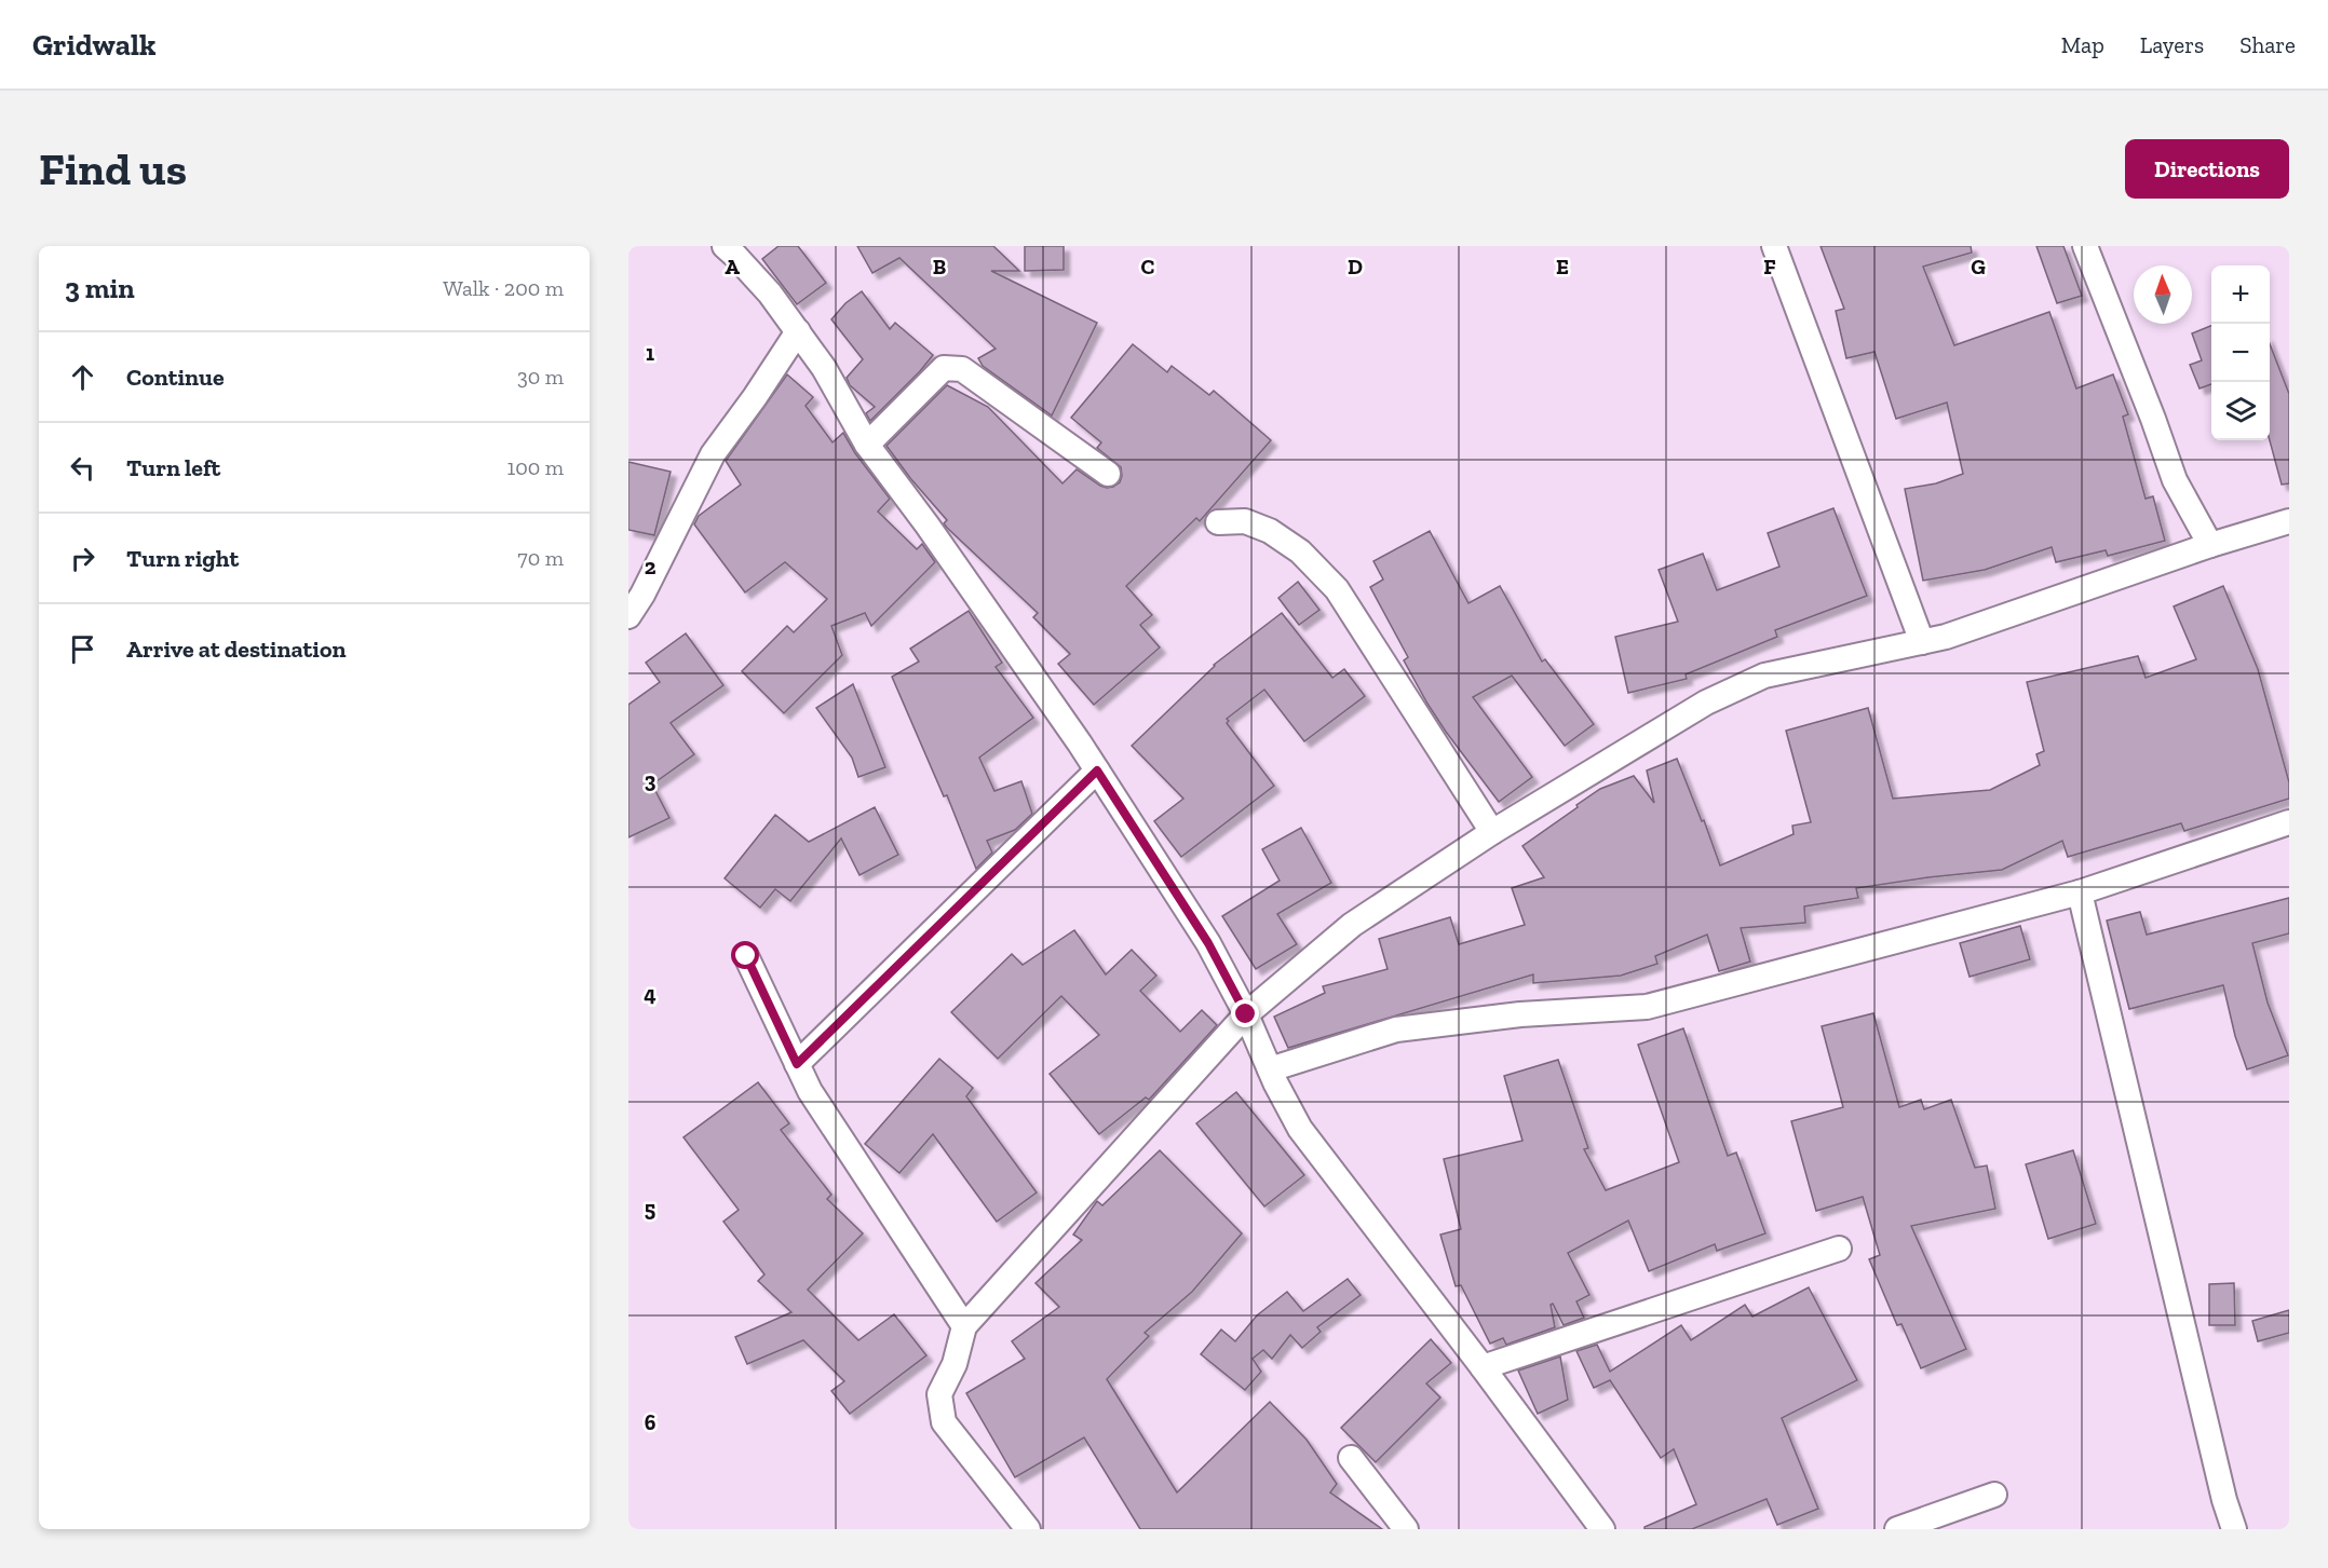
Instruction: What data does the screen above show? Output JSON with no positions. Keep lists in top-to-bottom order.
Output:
{
  "north": "top",
  "page": {
    "header": "Gridwalk",
    "nav": ["Map", "Layers", "Share"],
    "buttons": "Directions",
    "title": "Find us",
    "heading": ["3 min", "Walk · 200 m"],
    "map_buttons": ["+", "−"],
    "list": [
      ["Continue", "30 m"],
      ["Turn left", "100 m"],
      ["Turn right", "70 m"],
      "Arrive at destination"
    ]
  },
  "grid": {
    "columns": [
      "A",
      "B",
      "C",
      "D",
      "E",
      "F",
      "G"
    ],
    "rows": [
      "1",
      "2",
      "3",
      "4",
      "5",
      "6"
    ]
  }
}
